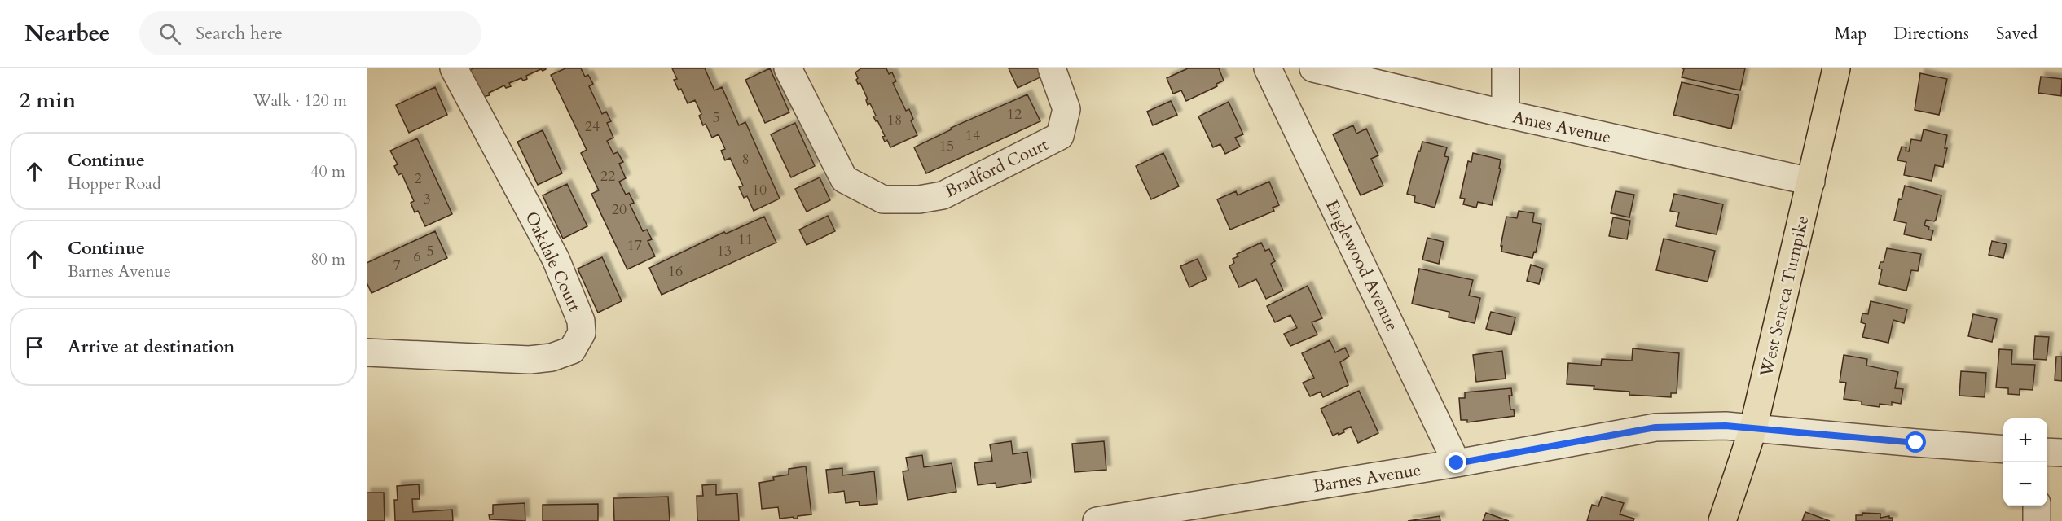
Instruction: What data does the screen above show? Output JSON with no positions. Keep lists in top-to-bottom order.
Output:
{
  "streets": {
    "main road": ["West Seneca Turnpike"],
    "street": [
      "Ames Avenue",
      "Bradford Court",
      "Oakdale Court",
      "Englewood Avenue",
      "Barnes Avenue"
    ]
  },
  "crossings": [
    ["Ames Avenue", "West Seneca Turnpike"],
    ["Englewood Avenue", "Barnes Avenue"],
    ["West Seneca Turnpike", "Barnes Avenue"]
  ],
  "house_numbers": [
    "12",
    "5",
    "18",
    "24",
    "14",
    "15",
    "8",
    "22",
    "2",
    "10",
    "3",
    "20",
    "11",
    "17",
    "5",
    "13",
    "6",
    "7",
    "16"
  ],
  "page": {
    "header": "Nearbee",
    "search": "Search here",
    "nav": ["Map", "Directions", "Saved"],
    "heading": ["2 min", "Walk · 120 m"],
    "list": [
      ["Continue", "Hopper Road", "40 m"],
      ["Continue", "Barnes Avenue", "80 m"],
      "Arrive at destination"
    ],
    "map_buttons": ["+", "−"]
  }
}
